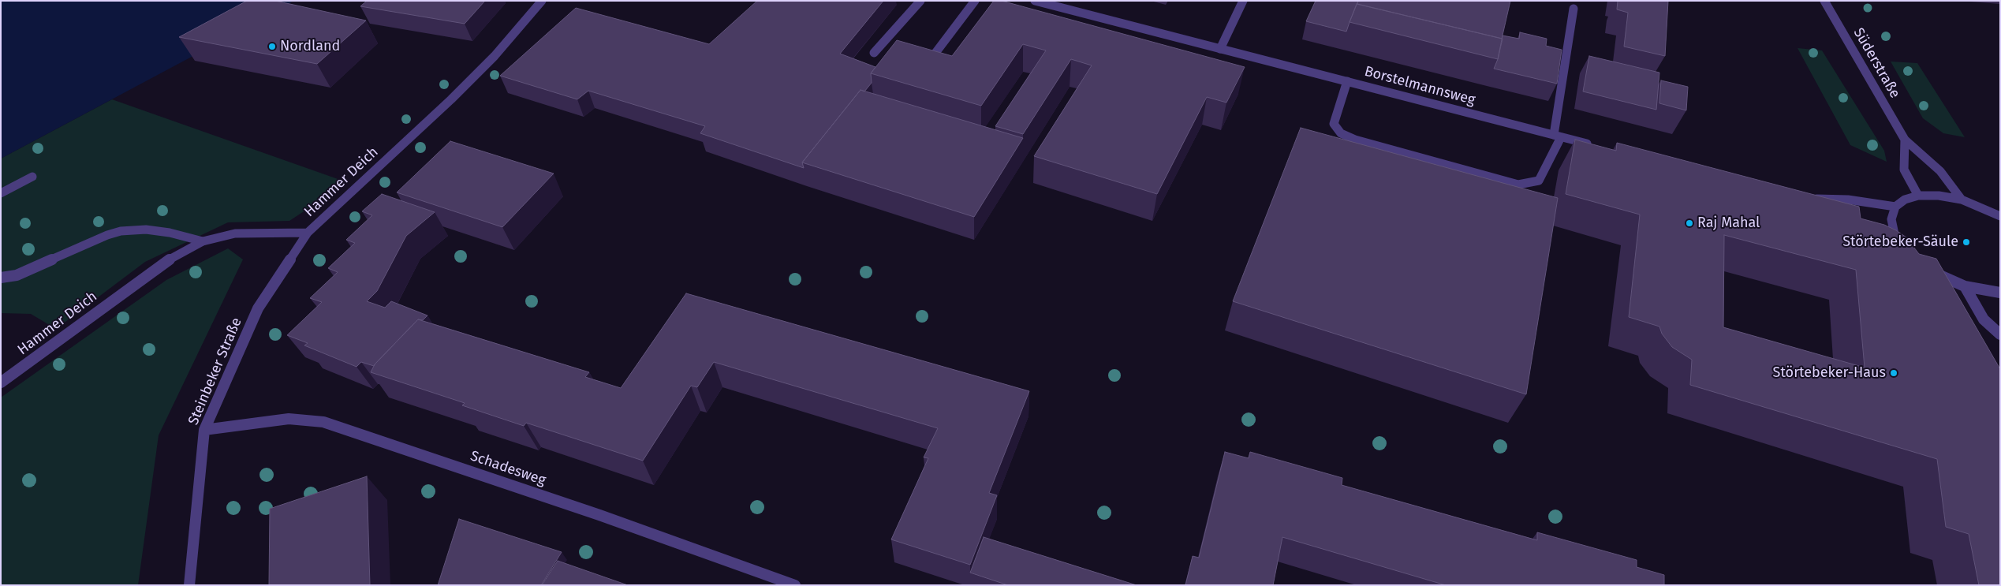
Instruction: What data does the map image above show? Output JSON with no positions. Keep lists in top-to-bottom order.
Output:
{
  "streets": {
    "street": [
      "Süderstraße",
      "Borstelmannsweg",
      "Hammer Deich",
      "Steinbeker Straße",
      "Schadesweg"
    ]
  },
  "crossings": [
    ["Hammer Deich", "Steinbeker Straße"],
    ["Steinbeker Straße", "Schadesweg"]
  ],
  "places": [
    "Nordland",
    "Raj Mahal",
    "Störtebeker-Säule",
    "Störtebeker-Haus"
  ]
}
